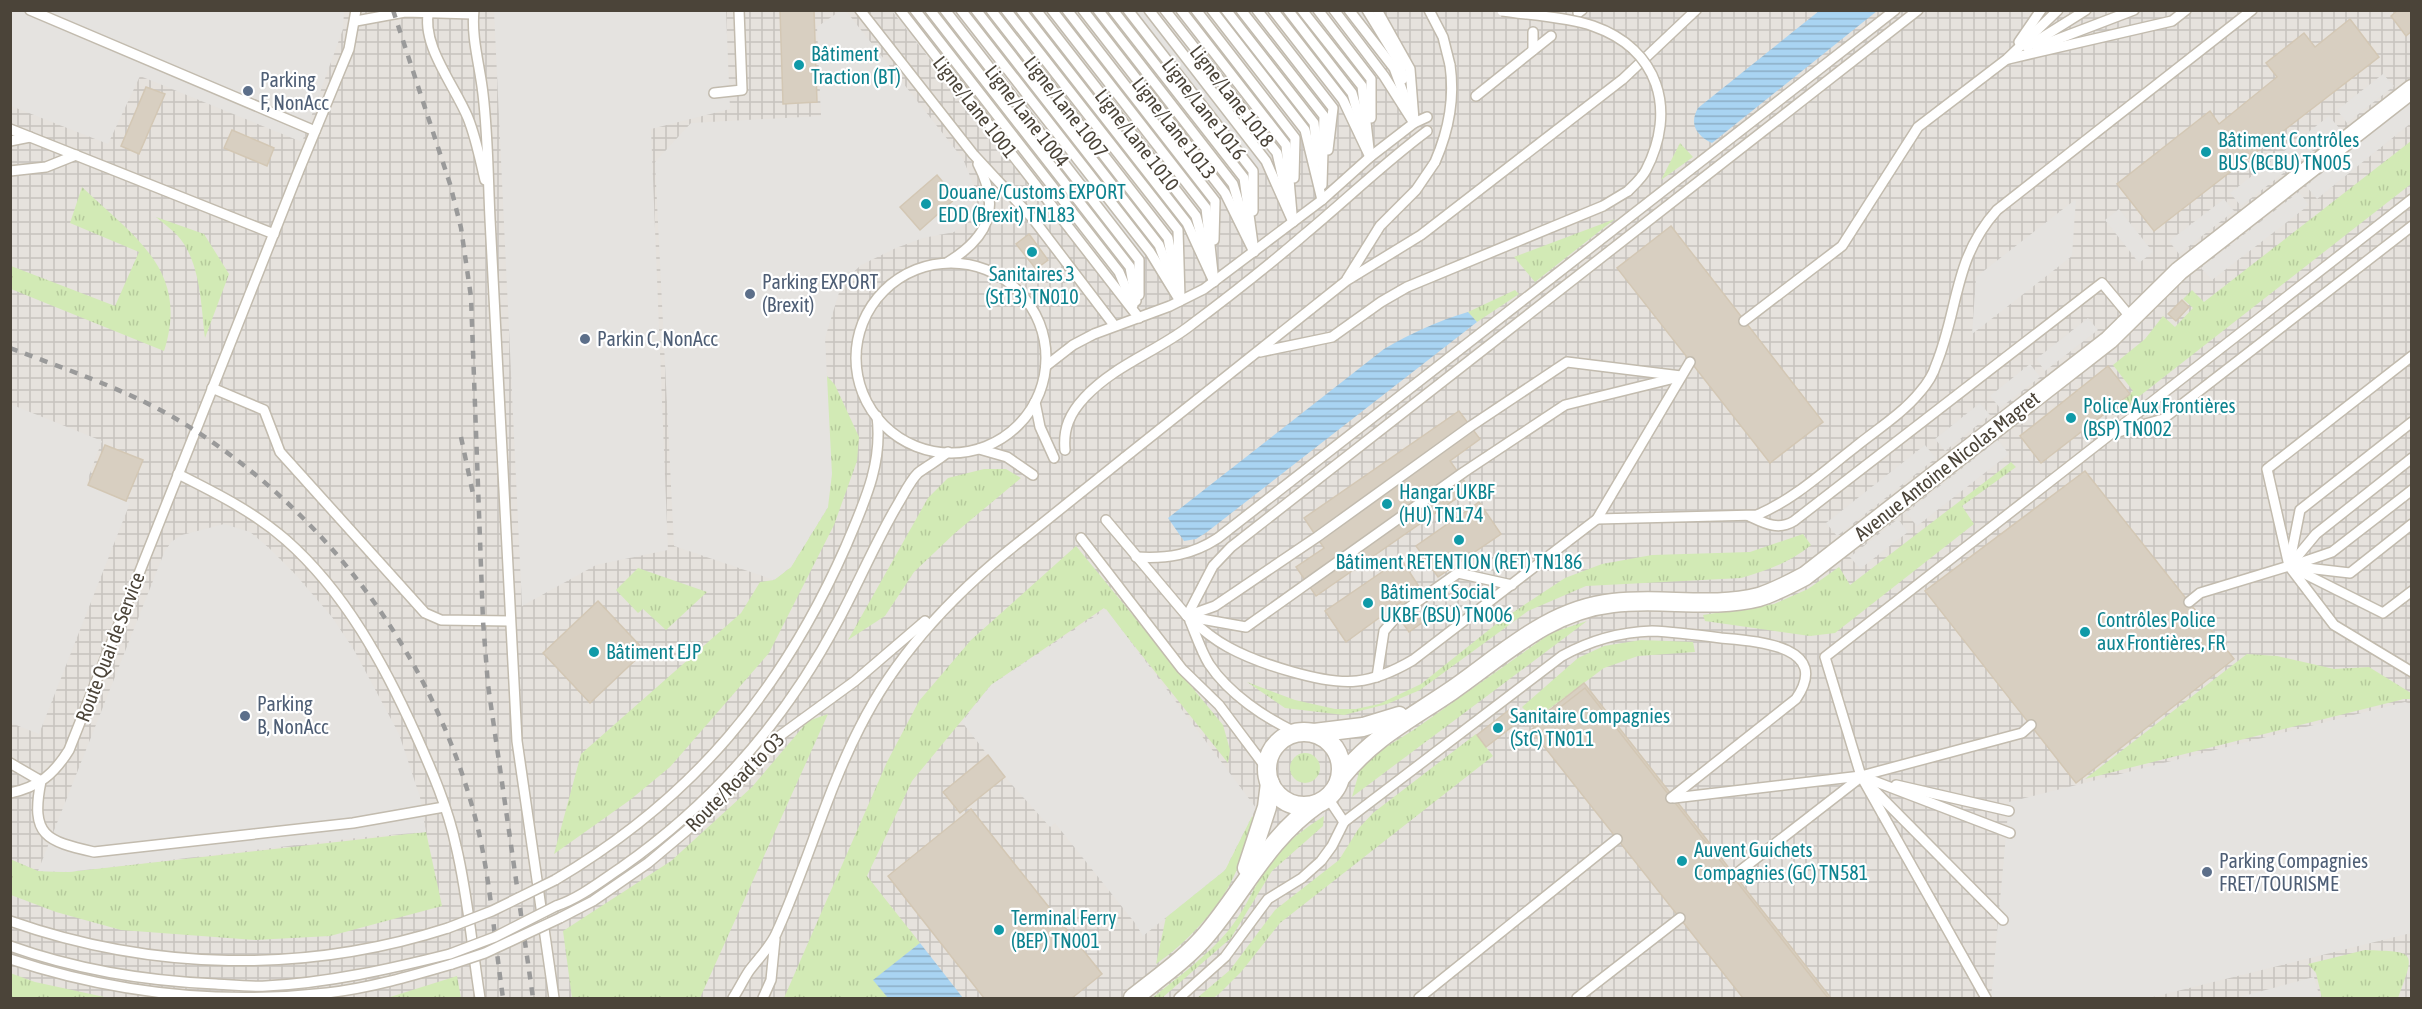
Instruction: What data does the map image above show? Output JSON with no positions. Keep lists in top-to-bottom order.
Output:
{
  "streets": {
    "street": ["Avenue Antoine Nicolas Magret"],
    "lane": [
      "Ligne/Lane 1018",
      "Ligne/Lane 1001",
      "Ligne/Lane 1007",
      "Ligne/Lane 1016",
      "Ligne/Lane 1004",
      "Ligne/Lane 1013",
      "Ligne/Lane 1010",
      "Route Quai de Service",
      "Route/Road to O3"
    ]
  },
  "crossings": [
    ["Ligne/Lane 1001", "Ligne/Lane 1004"],
    ["Ligne/Lane 1016", "Ligne/Lane 1013"]
  ],
  "places": [
    "Bâtiment Traction (BT)",
    "Parking F, NonAcc",
    "Bâtiment Contrôles BUS (BCBU) TN005",
    "Douane/Customs EXPORT EDD (Brexit) TN183",
    "Sanitaires 3 (StT3) TN010",
    "Parking EXPORT (Brexit)",
    "Parkin C, NonAcc",
    "Police Aux Frontières (BSP) TN002",
    "Hangar UKBF (HU) TN174",
    "Bâtiment RETENTION (RET) TN186",
    "Bâtiment Social UKBF (BSU) TN006",
    "Contrôles Police aux Frontières, FR",
    "Bâtiment EJP",
    "Parking B, NonAcc",
    "Sanitaire Compagnies (StC) TN011",
    "Auvent Guichets Compagnies (GC) TN581",
    "Parking Compagnies FRET/TOURISME",
    "Terminal Ferry (BEP) TN001"
  ]
}
